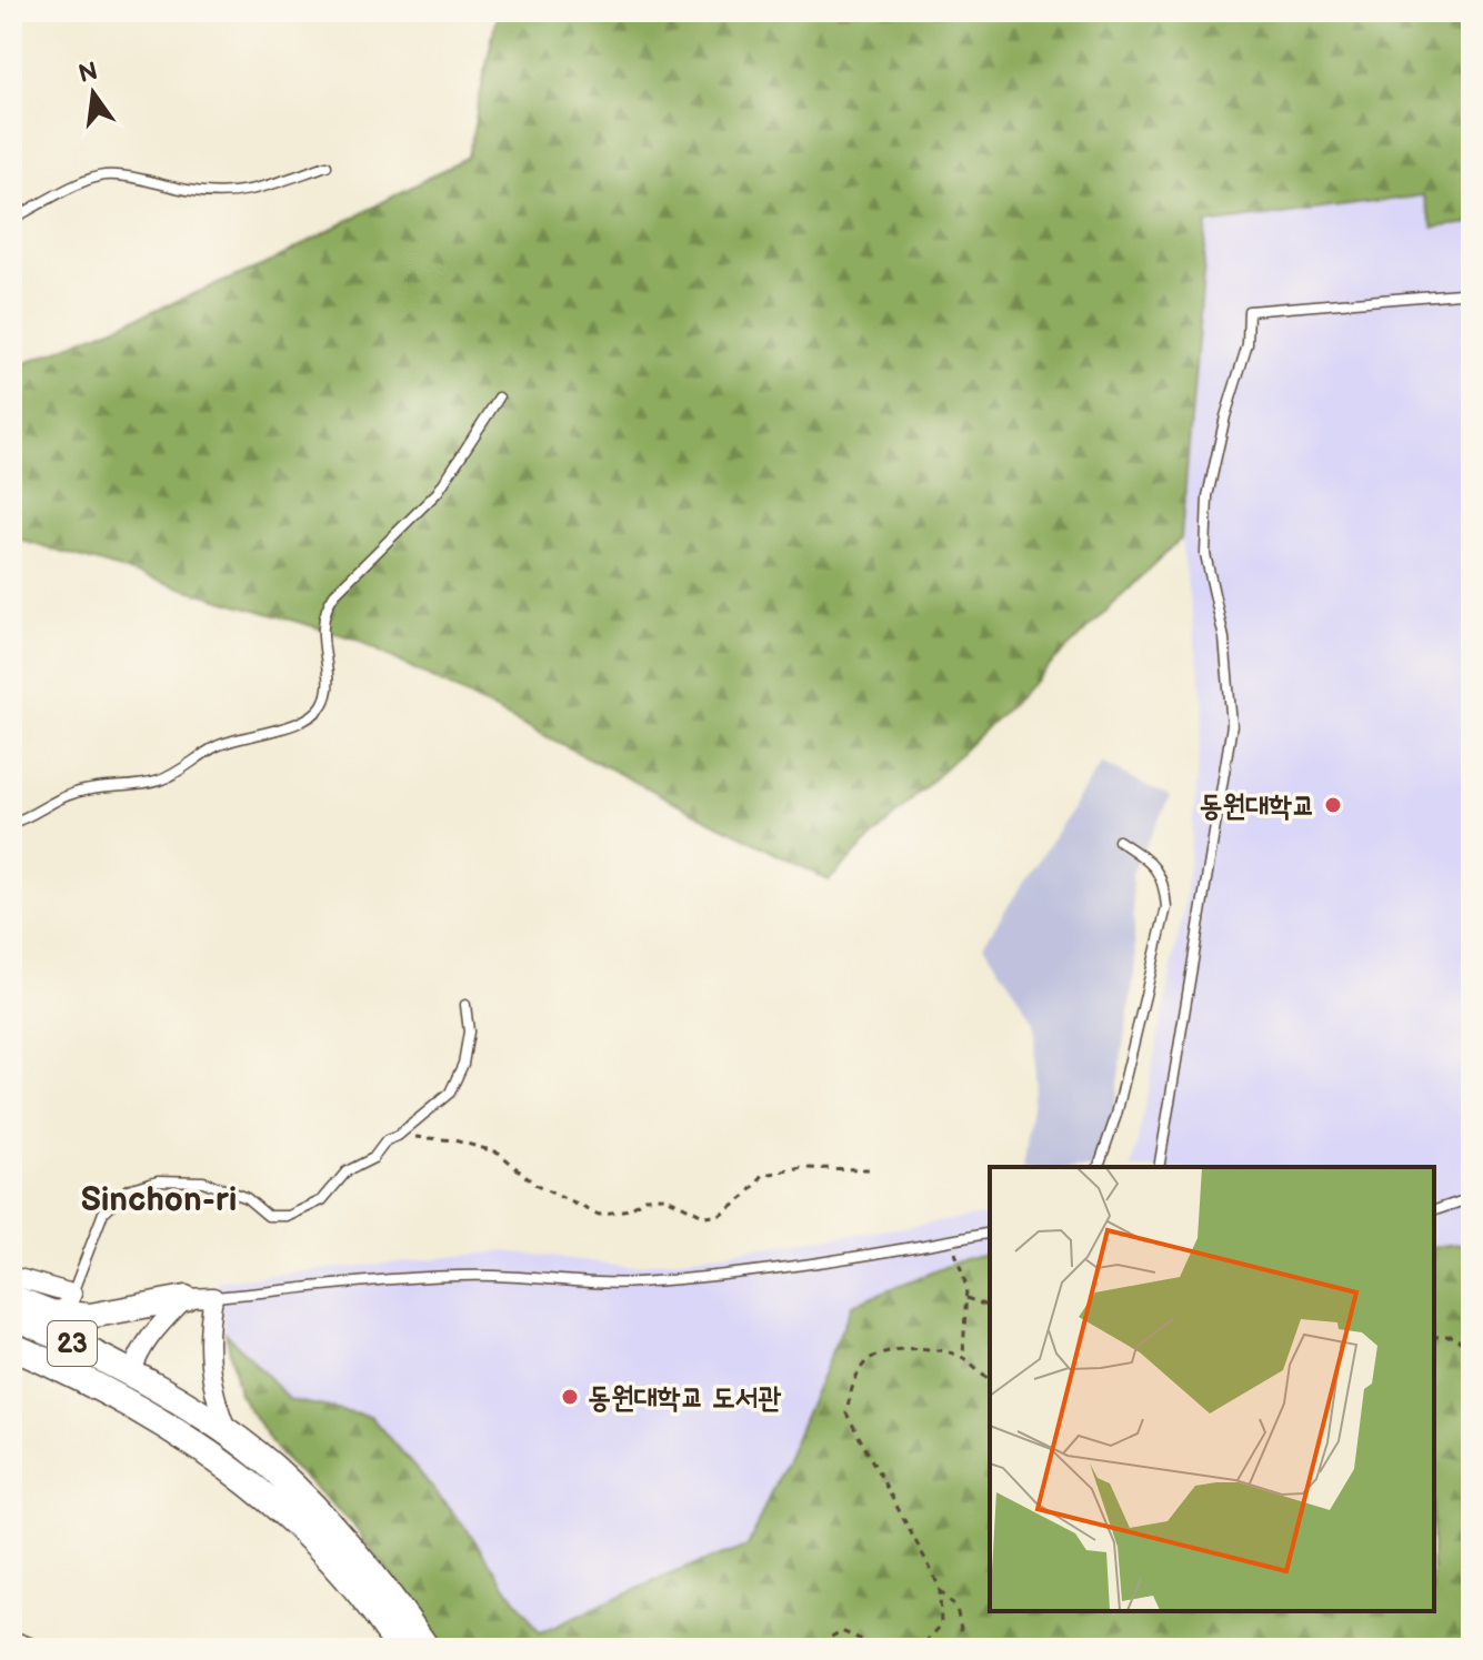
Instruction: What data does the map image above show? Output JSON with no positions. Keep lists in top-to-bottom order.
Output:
{
  "streets": {
    "main road": ["23"]
  },
  "districts": ["Sinchon-ri"],
  "places": ["동원대학교", "동원대학교 도서관"],
  "north": "top"
}
